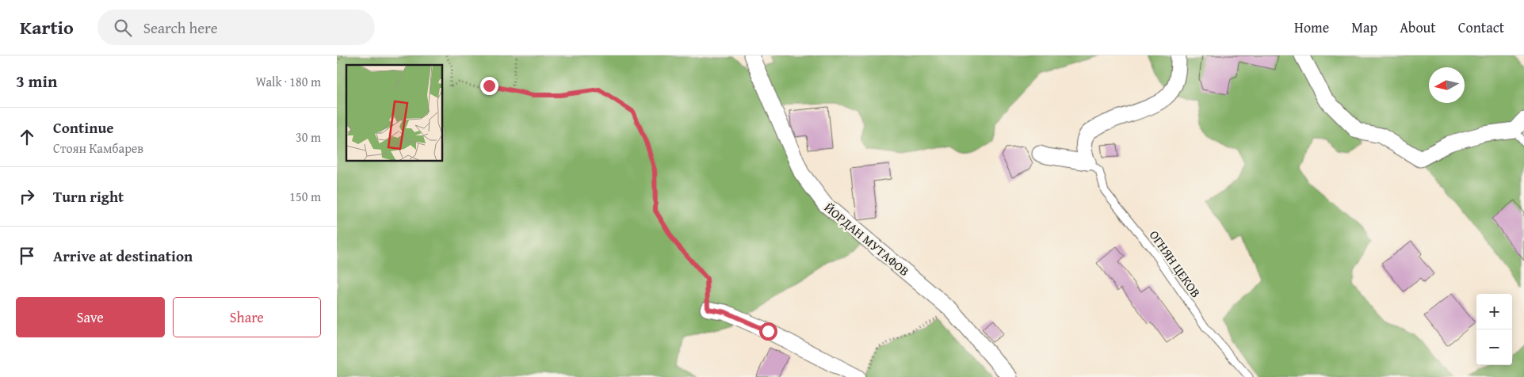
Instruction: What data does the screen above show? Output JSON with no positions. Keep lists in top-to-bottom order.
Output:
{
  "streets": {
    "street": ["ЙОРДАН МУТАФОВ"],
    "lane": ["ОГНЯН ЦЕКОВ"]
  },
  "north": "left",
  "page": {
    "header": "Kartio",
    "search": "Search here",
    "nav": [
      "Home",
      "Map",
      "About",
      "Contact"
    ],
    "heading": ["3 min", "Walk · 180 m"],
    "list": [
      ["Continue", "Стоян Камбарев", "30 m"],
      ["Turn right", "150 m"],
      "Arrive at destination"
    ],
    "buttons": ["Save", "Share"],
    "map_buttons": ["+", "−"]
  }
}
